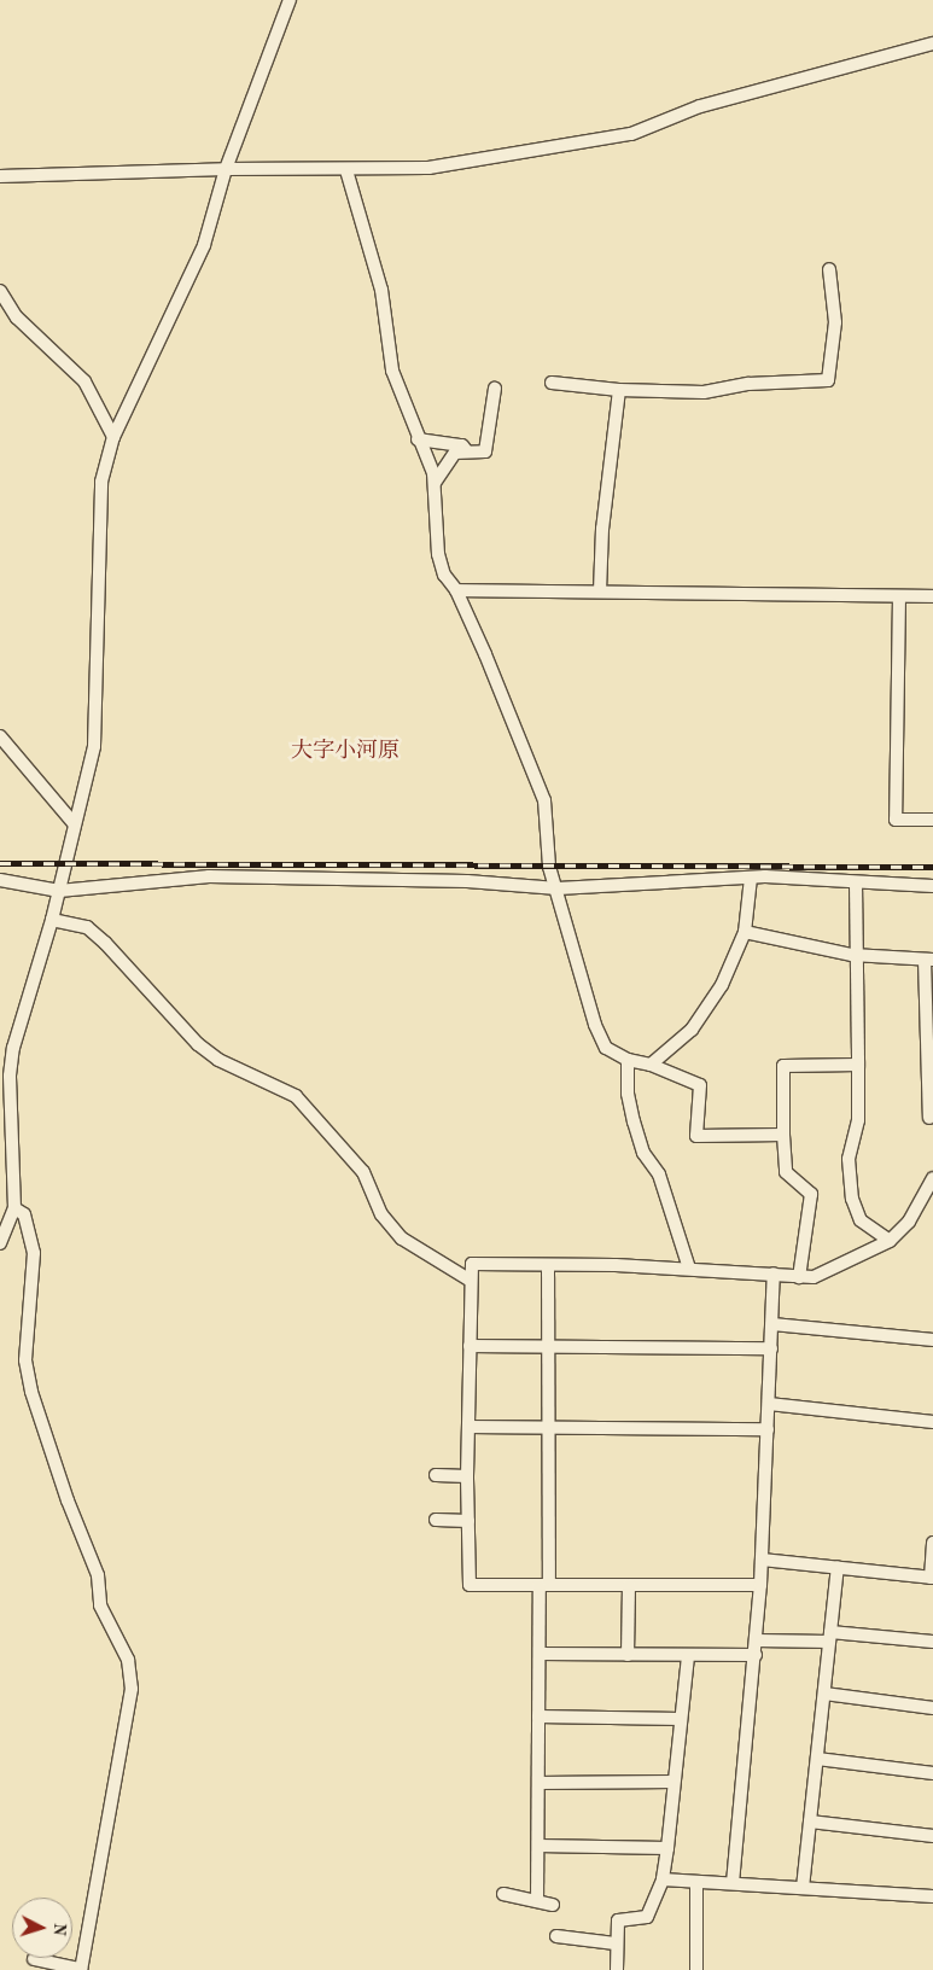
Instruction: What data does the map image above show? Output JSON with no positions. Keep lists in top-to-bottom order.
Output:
{
  "districts": ["大字小河原"],
  "north": "right"
}
